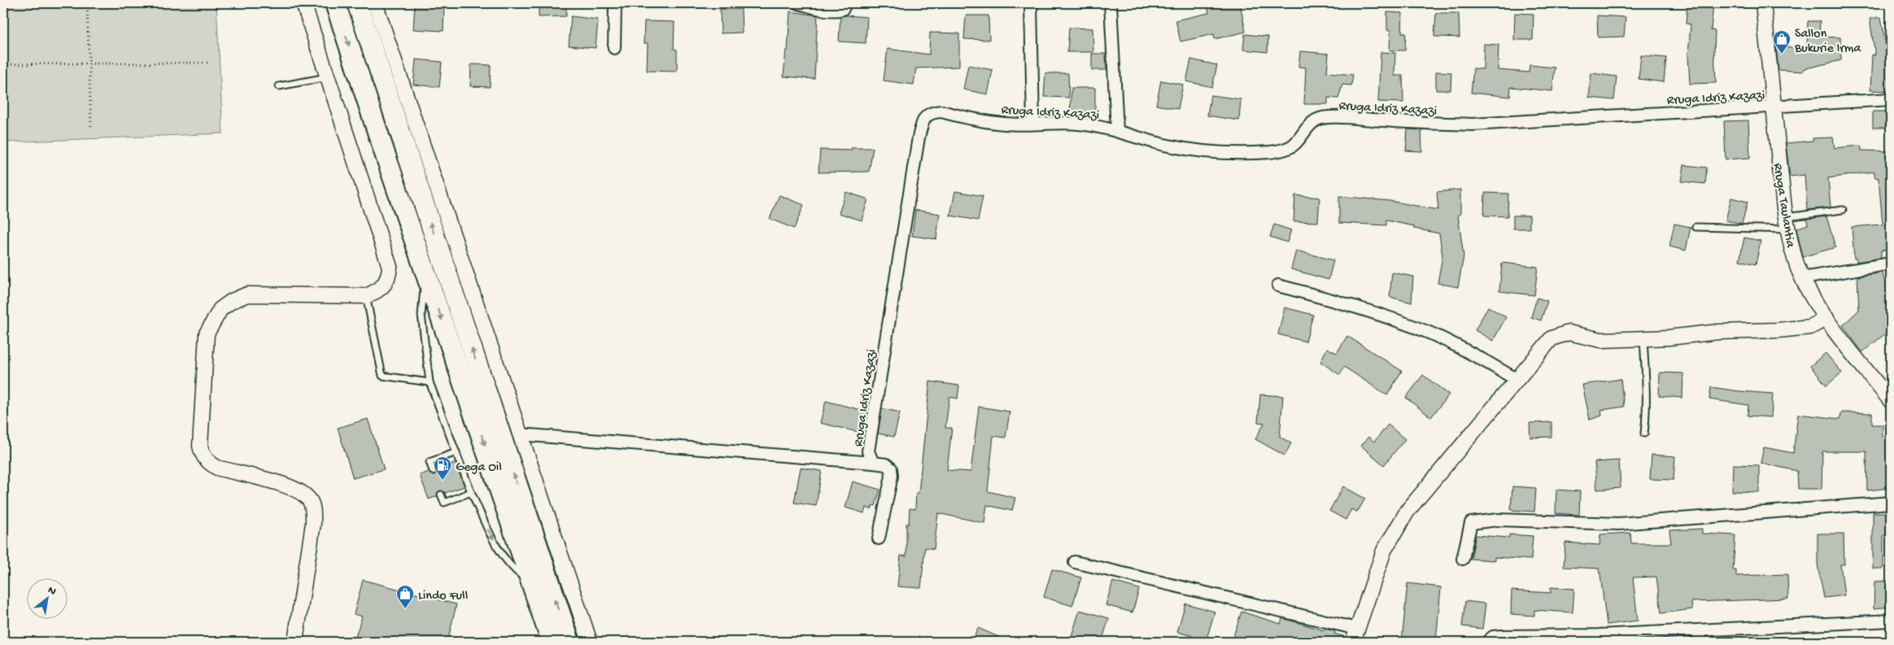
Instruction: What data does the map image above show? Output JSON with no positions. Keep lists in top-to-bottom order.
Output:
{
  "streets": {
    "street": ["Rruga Idriz Kazazi", "Rruga Taulantia"]
  },
  "crossings": [
    ["Rruga Idriz Kazazi", "Rruga Taulantia"]
  ],
  "places": {
    "shop": ["Sallon Bukurie Irma", "Lindo Full"],
    "fuel station": ["Gega Oil"]
  },
  "north": "top right"
}
